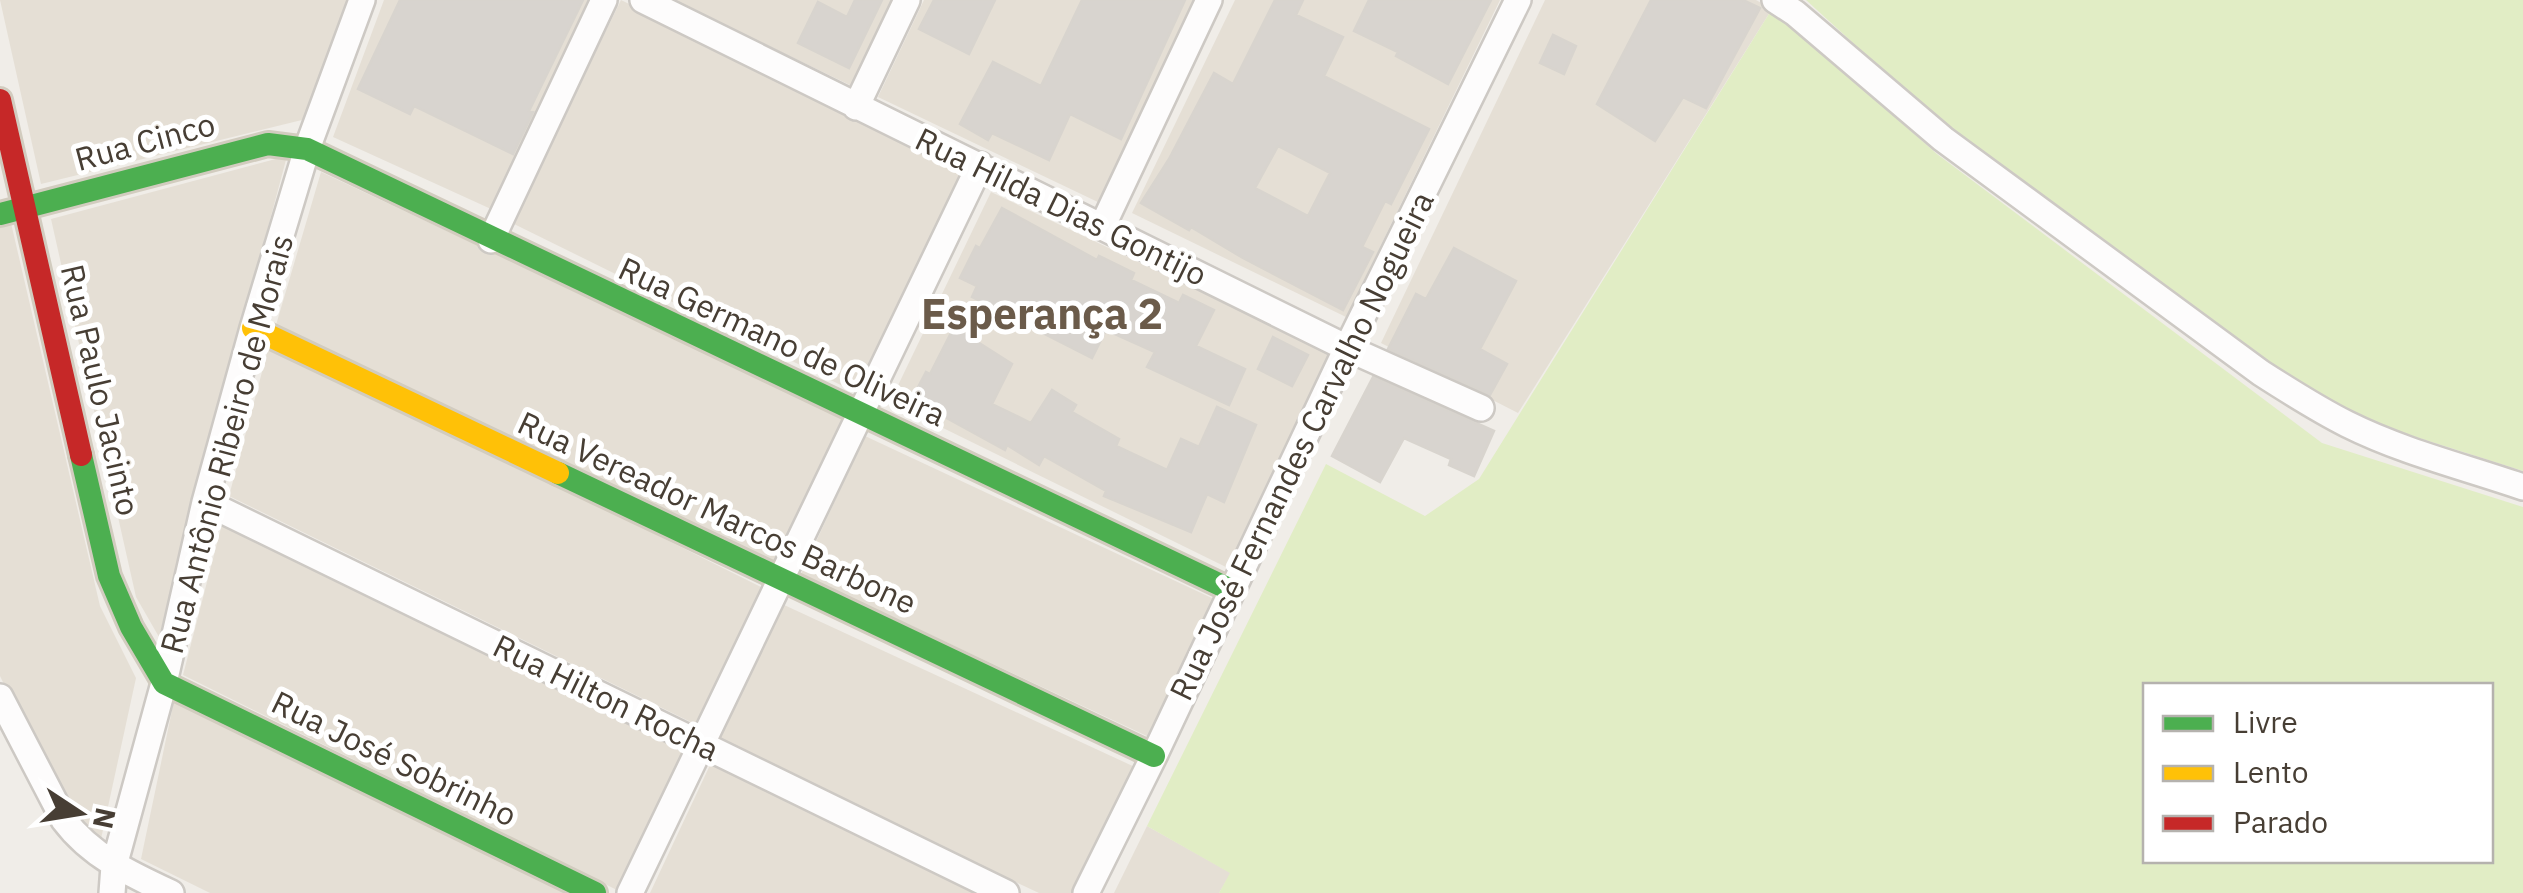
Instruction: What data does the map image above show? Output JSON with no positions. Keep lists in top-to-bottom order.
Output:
{
  "streets": {
    "street": [
      "Rua Cinco",
      "Rua Hilda Dias Gontijo",
      "Rua Germano de Oliveira",
      "Rua Paulo Jacinto",
      "Rua Antônio Ribeiro de Morais",
      "Rua José Fernandes Carvalho Nogueira",
      "Rua Vereador Marcos Barbone",
      "Rua Hilton Rocha",
      "Rua José Sobrinho"
    ]
  },
  "crossings": [
    ["Rua Cinco", "Rua Germano de Oliveira"],
    ["Rua Cinco", "Rua Paulo Jacinto"],
    ["Rua Cinco", "Rua Antônio Ribeiro de Morais"],
    ["Rua Hilda Dias Gontijo", "Rua José Fernandes Carvalho Nogueira"],
    ["Rua Germano de Oliveira", "Rua Antônio Ribeiro de Morais"],
    ["Rua Germano de Oliveira", "Rua José Fernandes Carvalho Nogueira"],
    ["Rua Paulo Jacinto", "Rua Antônio Ribeiro de Morais"],
    ["Rua Paulo Jacinto", "Rua José Sobrinho"],
    ["Rua Antônio Ribeiro de Morais", "Rua Vereador Marcos Barbone"],
    ["Rua Antônio Ribeiro de Morais", "Rua Hilton Rocha"],
    ["Rua Antônio Ribeiro de Morais", "Rua José Sobrinho"],
    ["Rua José Fernandes Carvalho Nogueira", "Rua Vereador Marcos Barbone"]
  ],
  "districts": ["Esperança 2"],
  "legend": ["Livre", "Lento", "Parado"],
  "north": "right"
}
